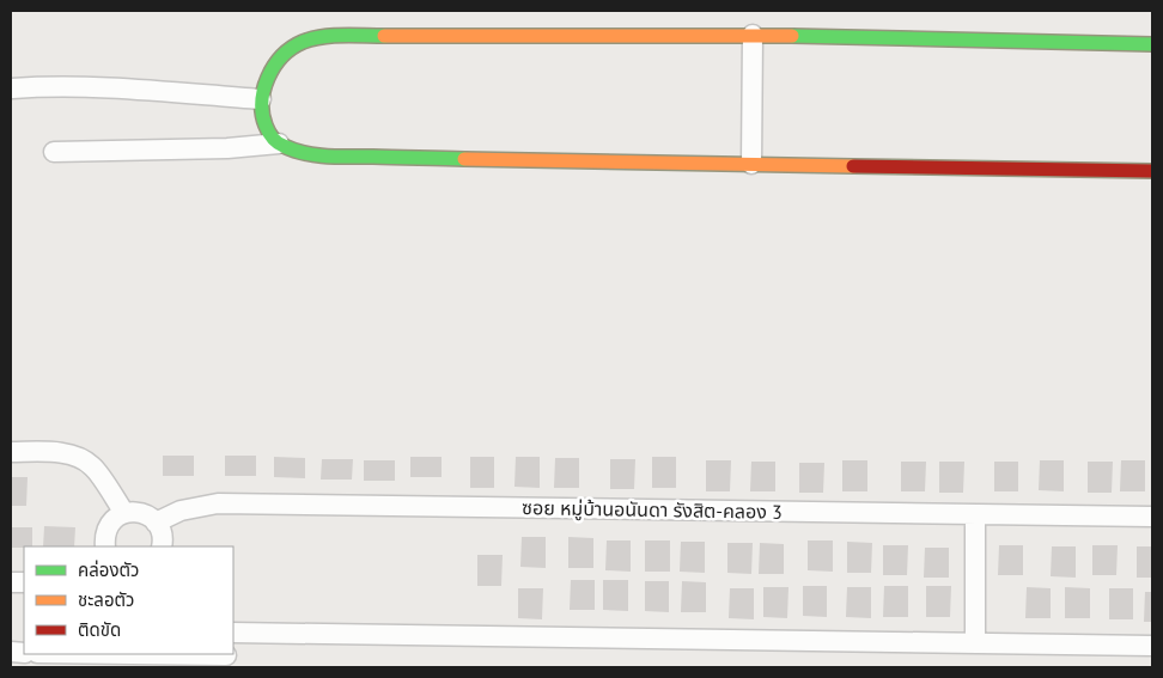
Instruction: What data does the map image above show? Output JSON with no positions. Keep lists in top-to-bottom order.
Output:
{
  "streets": {
    "street": ["ซอย หมู่บ้านอนันดา รังสิต-คลอง 3"]
  },
  "legend": ["คล่องตัว", "ชะลอตัว", "ติดขัด"]
}
